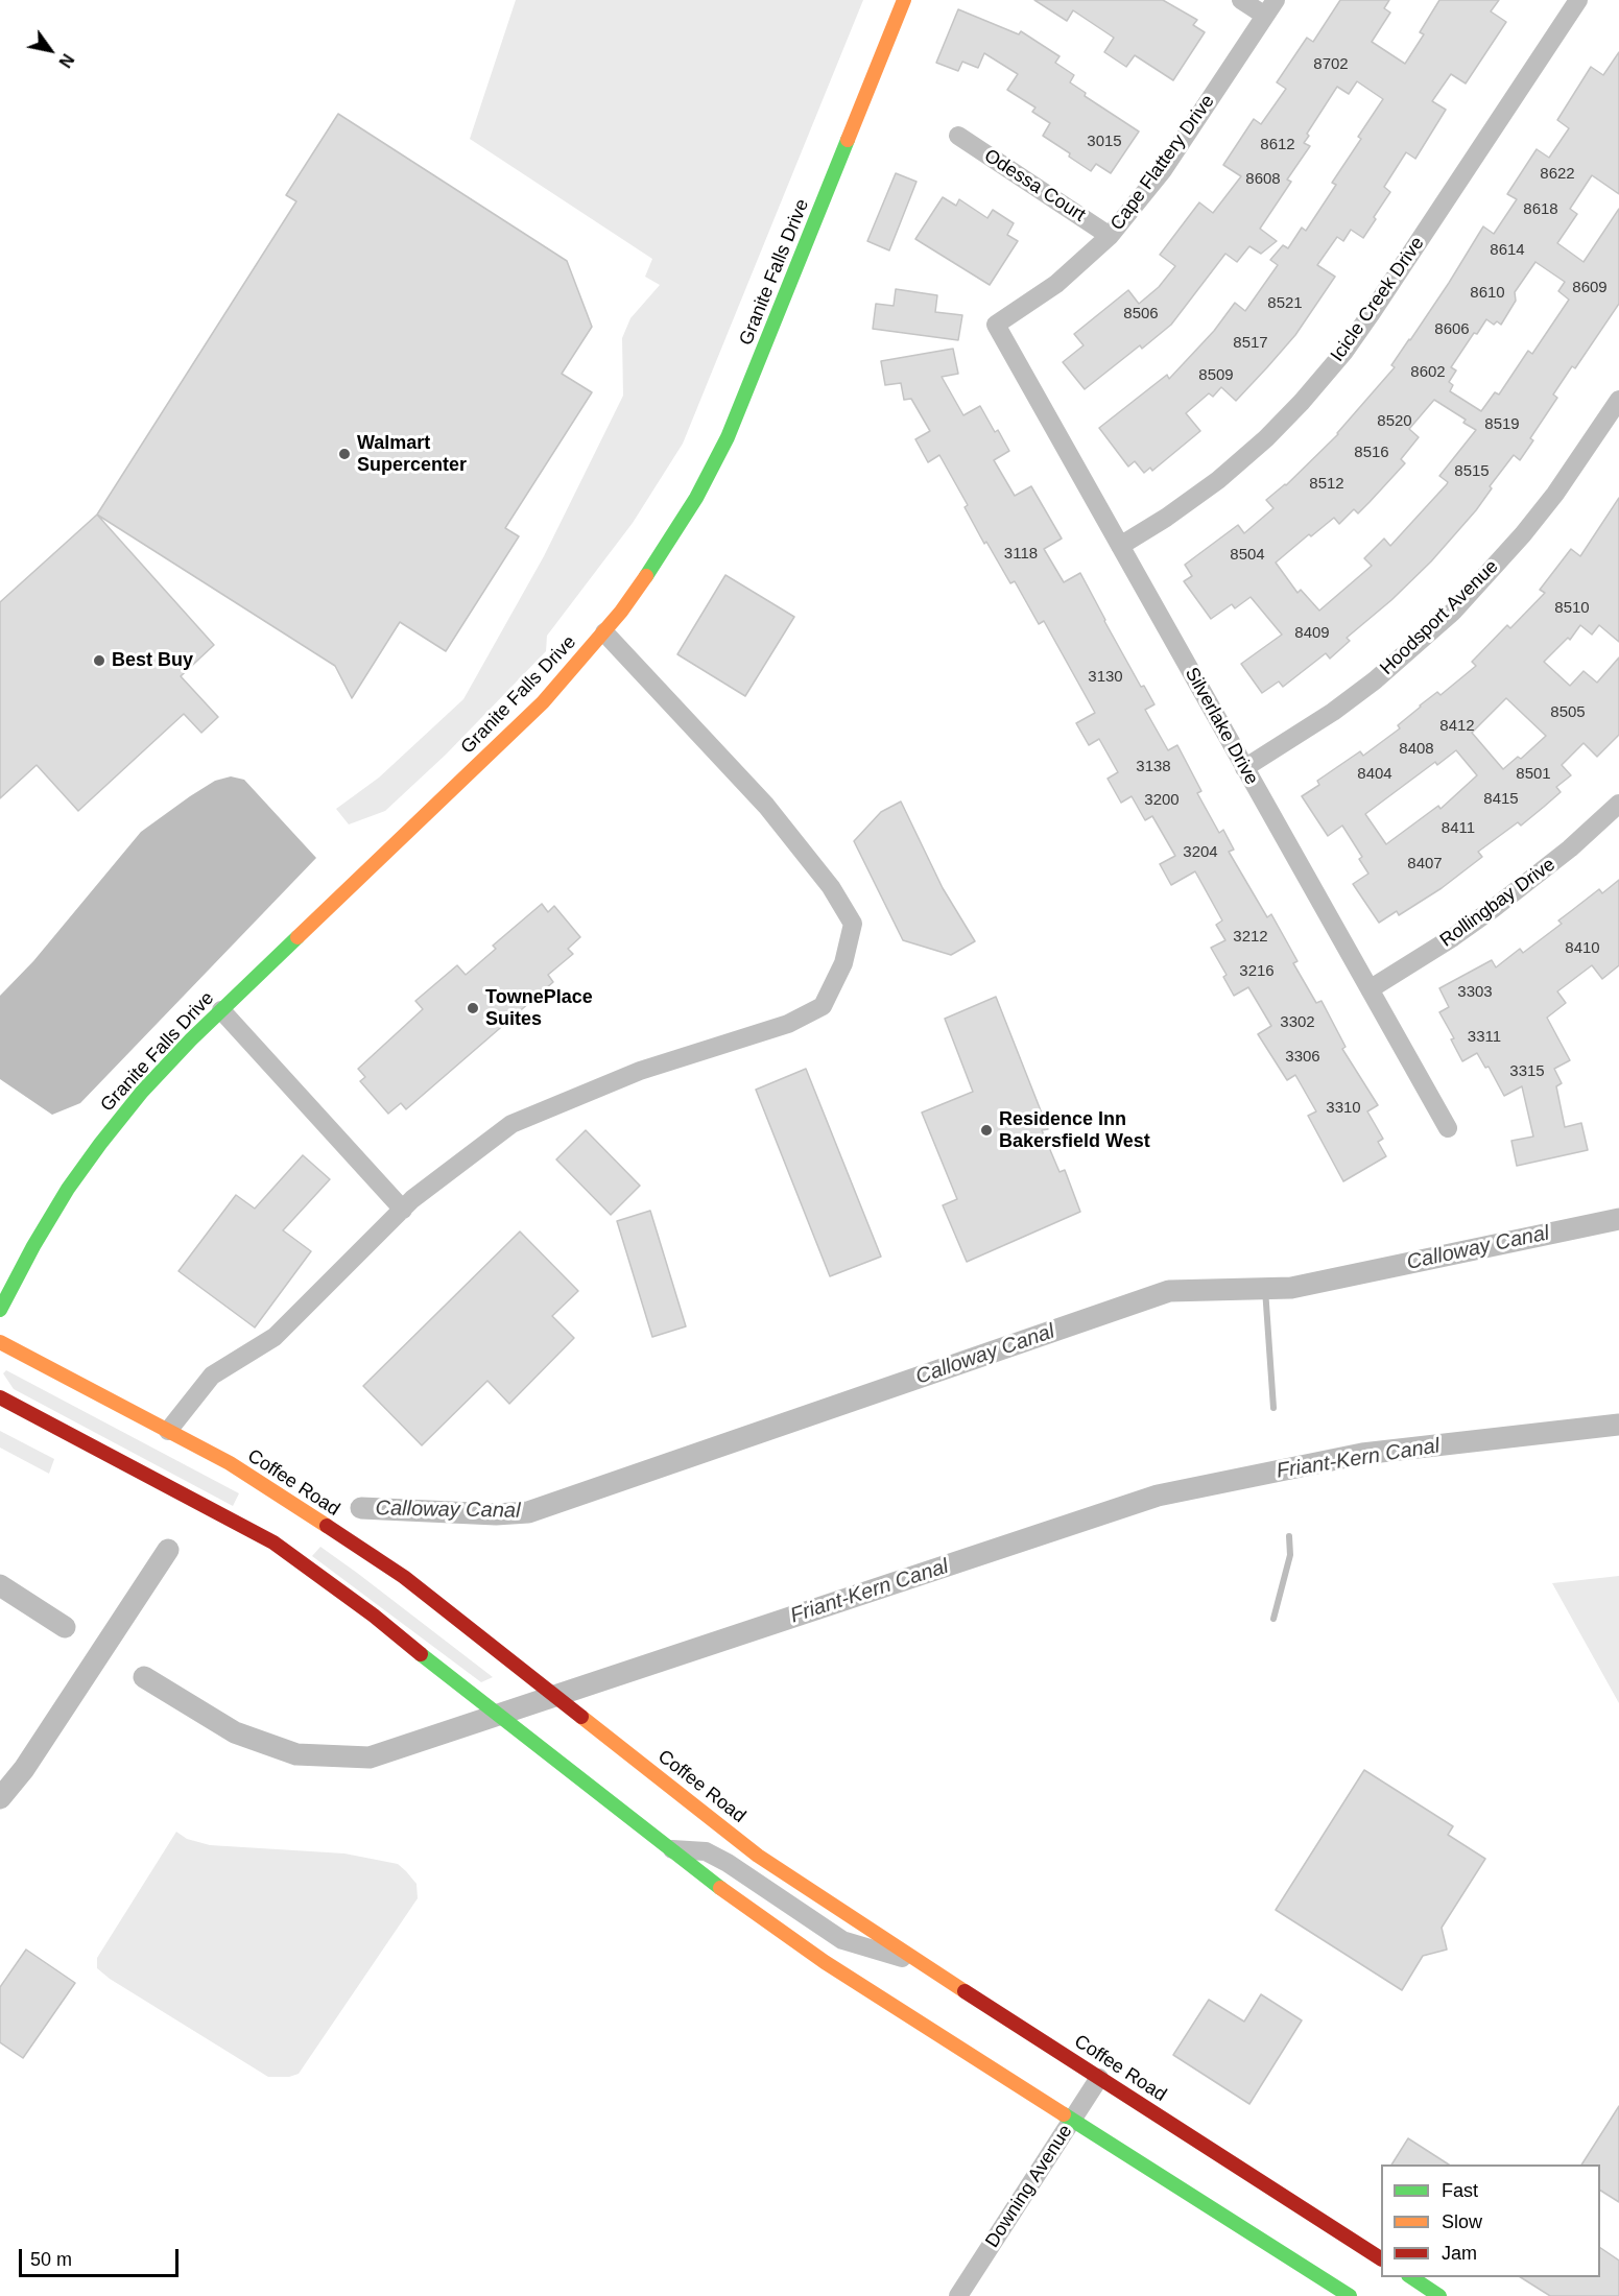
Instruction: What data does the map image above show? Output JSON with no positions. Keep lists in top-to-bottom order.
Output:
{
  "streets": {
    "main road": ["Granite Falls Drive", "Coffee Road"],
    "street": [
      "Cape Flattery Drive",
      "Odessa Court",
      "Icicle Creek Drive",
      "Hoodsport Avenue",
      "Silverlake Drive",
      "Rollingbay Drive",
      "Downing Avenue"
    ]
  },
  "crossings": [
    ["Cape Flattery Drive", "Odessa Court"],
    ["Cape Flattery Drive", "Silverlake Drive"],
    ["Icicle Creek Drive", "Silverlake Drive"],
    ["Hoodsport Avenue", "Silverlake Drive"],
    ["Silverlake Drive", "Rollingbay Drive"],
    ["Coffee Road", "Downing Avenue"]
  ],
  "water": ["Calloway Canal", "Friant-Kern Canal"],
  "places": [
    "Walmart Supercenter",
    "Best Buy",
    "TownePlace Suites",
    "Residence Inn Bakersfield West"
  ],
  "house_numbers": [
    "8702",
    "3015",
    "8612",
    "8622",
    "8608",
    "8618",
    "8614",
    "8609",
    "8610",
    "8521",
    "8506",
    "8606",
    "8517",
    "8602",
    "8509",
    "8520",
    "8519",
    "8516",
    "8515",
    "8512",
    "3118",
    "8504",
    "8510",
    "8409",
    "3130",
    "8505",
    "8412",
    "8408",
    "3138",
    "8404",
    "8501",
    "8415",
    "3200",
    "8411",
    "3204",
    "8407",
    "3212",
    "8410",
    "3216",
    "3303",
    "3302",
    "3311",
    "3306",
    "3315",
    "3310"
  ],
  "legend": ["Fast", "Slow", "Jam"],
  "scale_bar": "50 m",
  "north": "bottom right"
}
